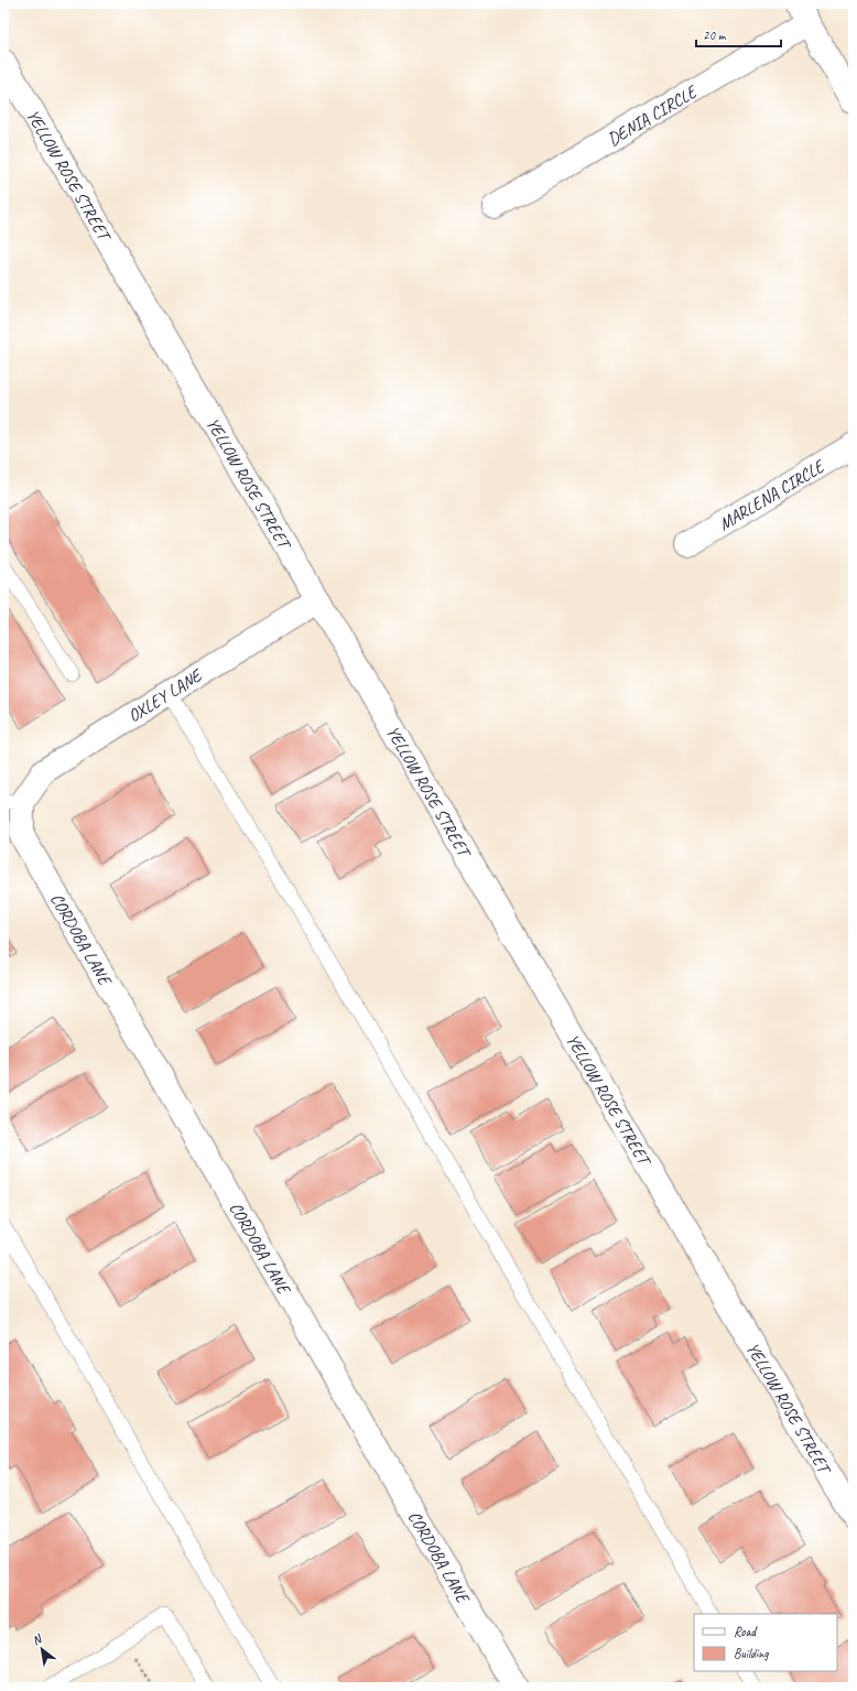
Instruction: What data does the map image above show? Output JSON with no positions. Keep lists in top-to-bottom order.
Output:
{
  "streets": {
    "street": [
      "DENIA CIRCLE",
      "YELLOW ROSE STREET",
      "MARLENA CIRCLE",
      "OXLEY LANE",
      "CORDOBA LANE"
    ]
  },
  "crossings": [
    ["YELLOW ROSE STREET", "OXLEY LANE"],
    ["OXLEY LANE", "CORDOBA LANE"]
  ],
  "legend": ["Road", "Building"],
  "scale_bar": "20 m",
  "north": "top left"
}
